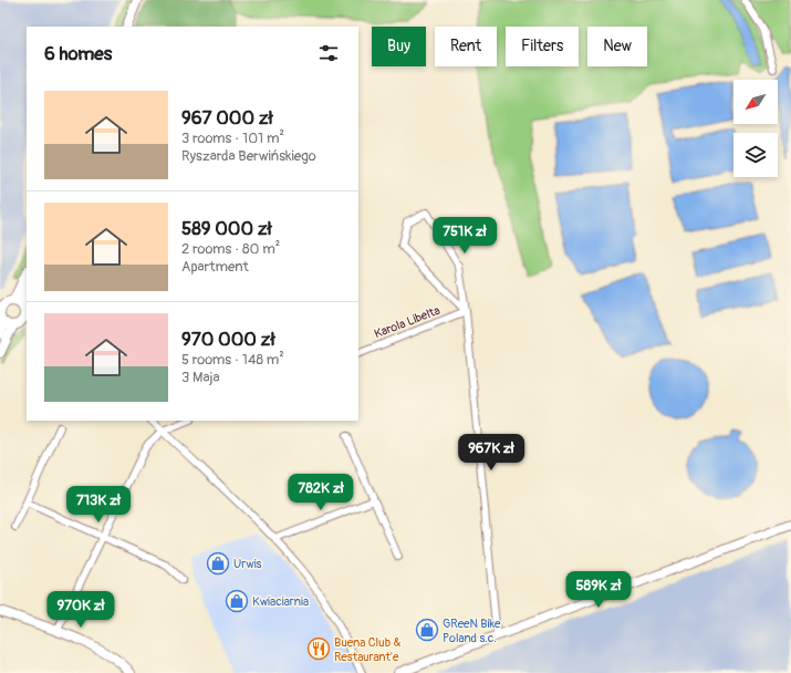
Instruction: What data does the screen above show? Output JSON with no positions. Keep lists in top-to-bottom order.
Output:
{
  "streets": {
    "street": ["Karola Libelta"]
  },
  "places": {
    "shop": ["Urwis", "Kwiaciarnia", "GReeN Bike Poland s.c."],
    "restaurant": ["Buena Club & Restaurant'e"]
  },
  "north": "bottom left",
  "page": {
    "chip": [
      "Buy",
      "Rent",
      "Filters",
      "New"
    ],
    "heading": "6 homes",
    "list": [
      {
        "name": "967 000 zł",
        "note": "3 rooms · 101 m² · Ryszarda Berwińskiego"
      },
      {
        "name": "589 000 zł",
        "note": "2 rooms · 80 m² · Apartment"
      },
      {
        "name": "970 000 zł",
        "note": "5 rooms · 148 m² · 3 Maja"
      }
    ],
    "price": [
      "751K zł",
      "967K zł",
      "782K zł",
      "713K zł",
      "589K zł",
      "970K zł"
    ]
  }
}
